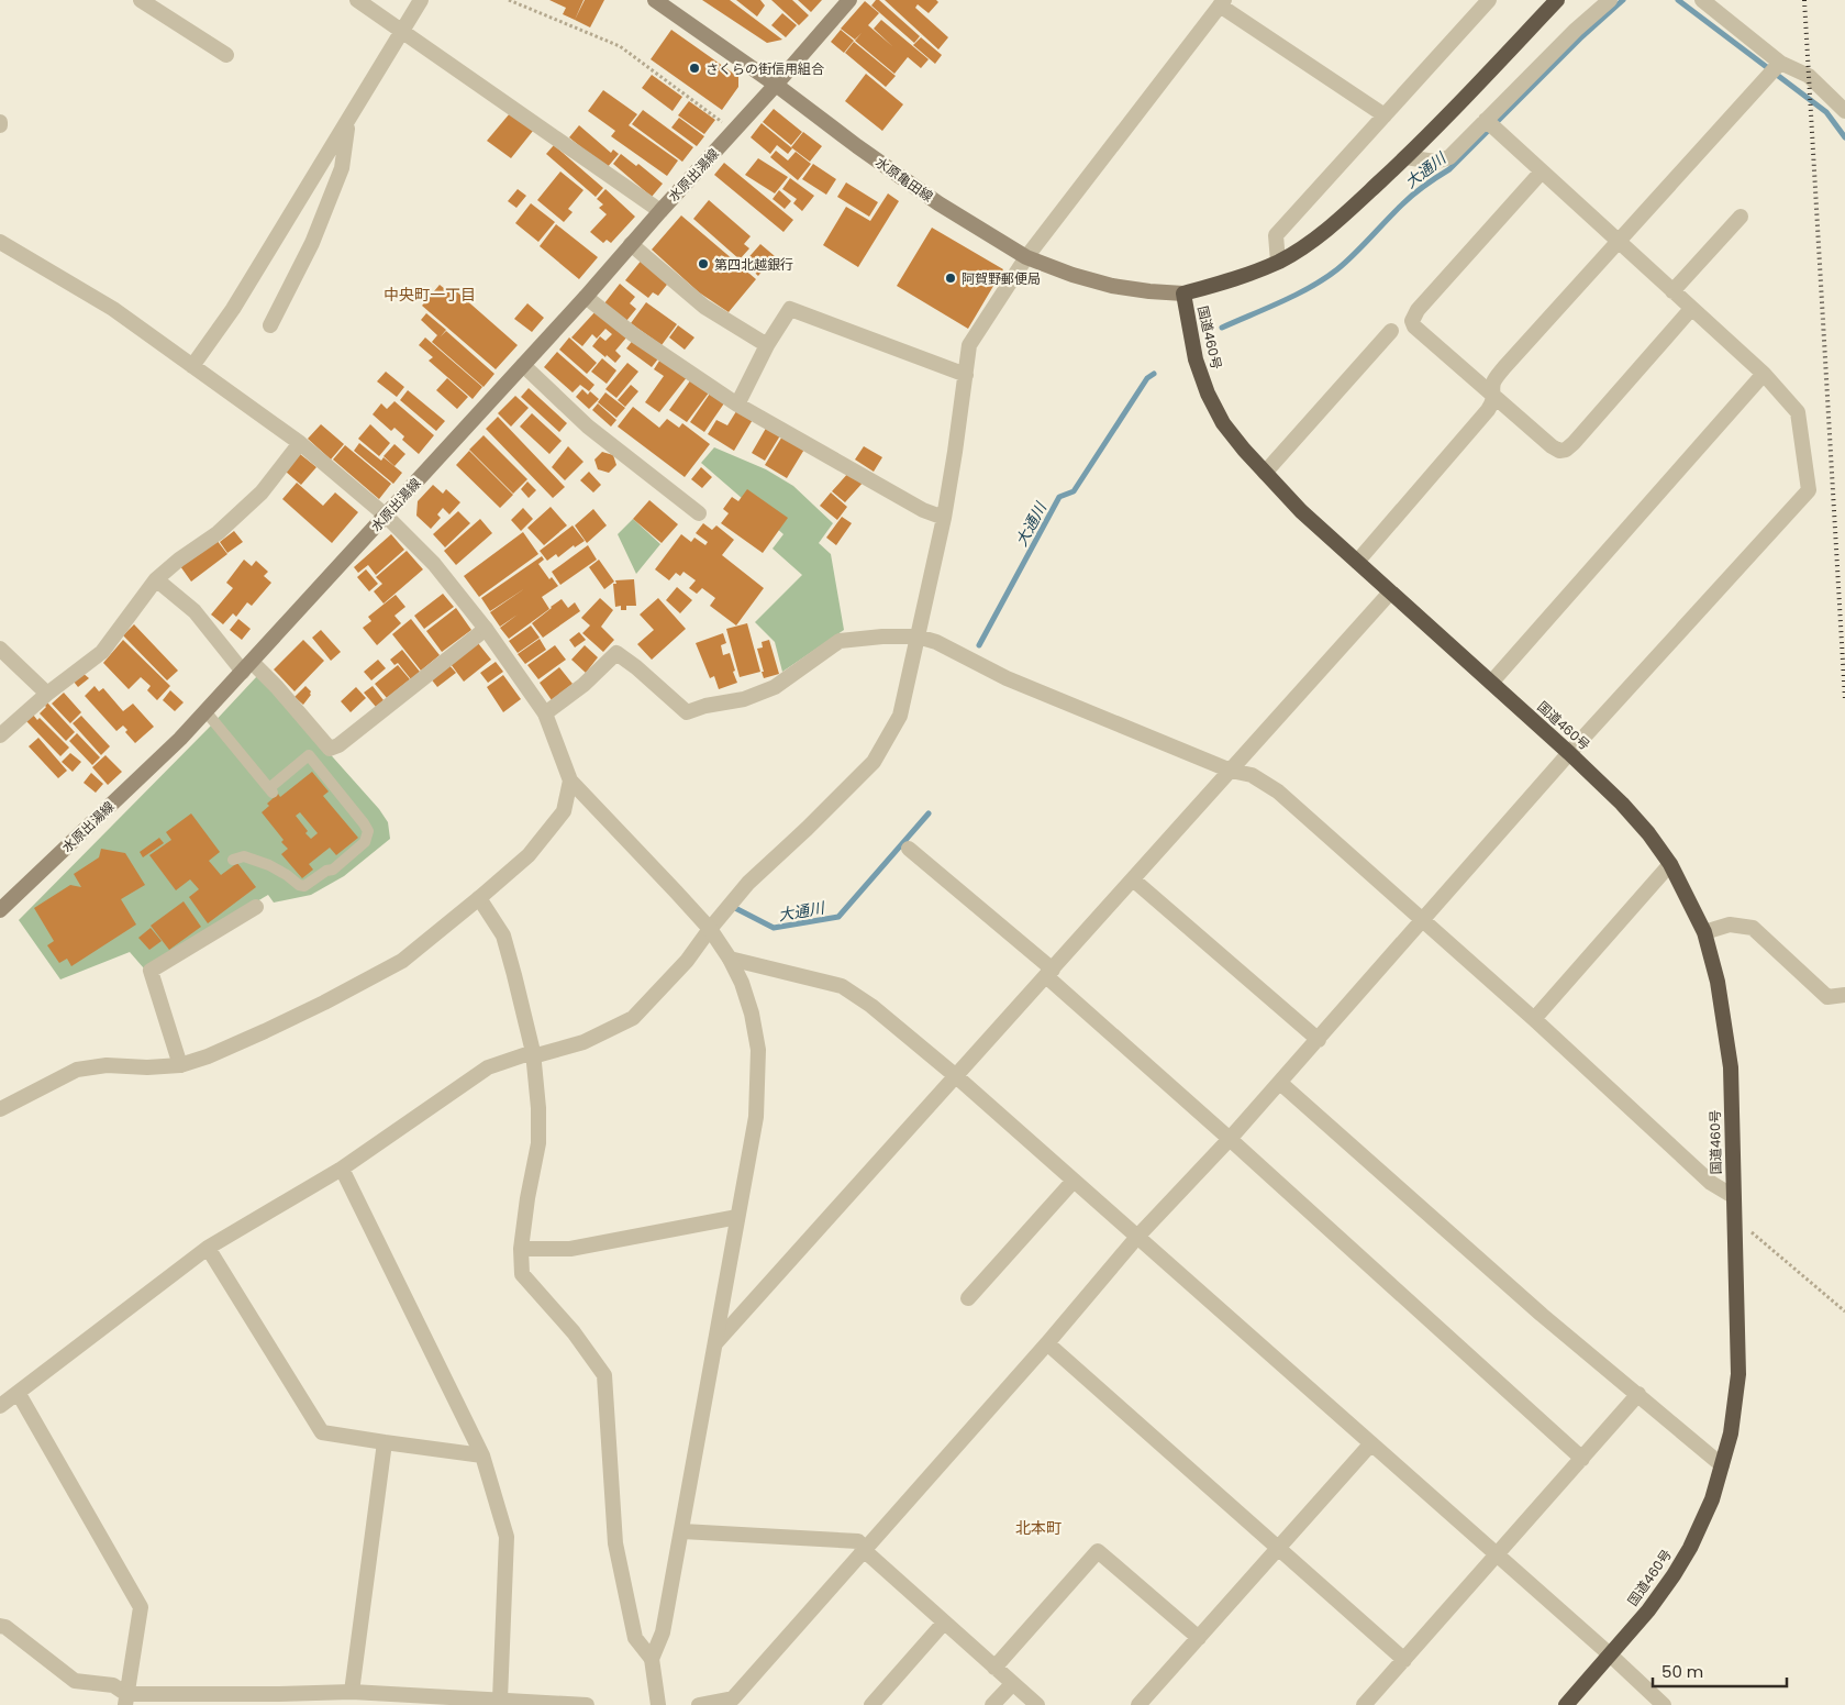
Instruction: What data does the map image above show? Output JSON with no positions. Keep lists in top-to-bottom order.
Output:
{
  "streets": {
    "highway": ["国道460号"],
    "main road": ["水原出湯線", "水原亀田線"]
  },
  "crossings": [
    ["水原出湯線", "水原亀田線"],
    ["水原亀田線", "国道460号"]
  ],
  "districts": ["中央町一丁目", "北本町"],
  "water": ["大通川"],
  "places": ["さくらの街信用組合", "第四北越銀行", "阿賀野郵便局"],
  "scale_bar": "50 m"
}
